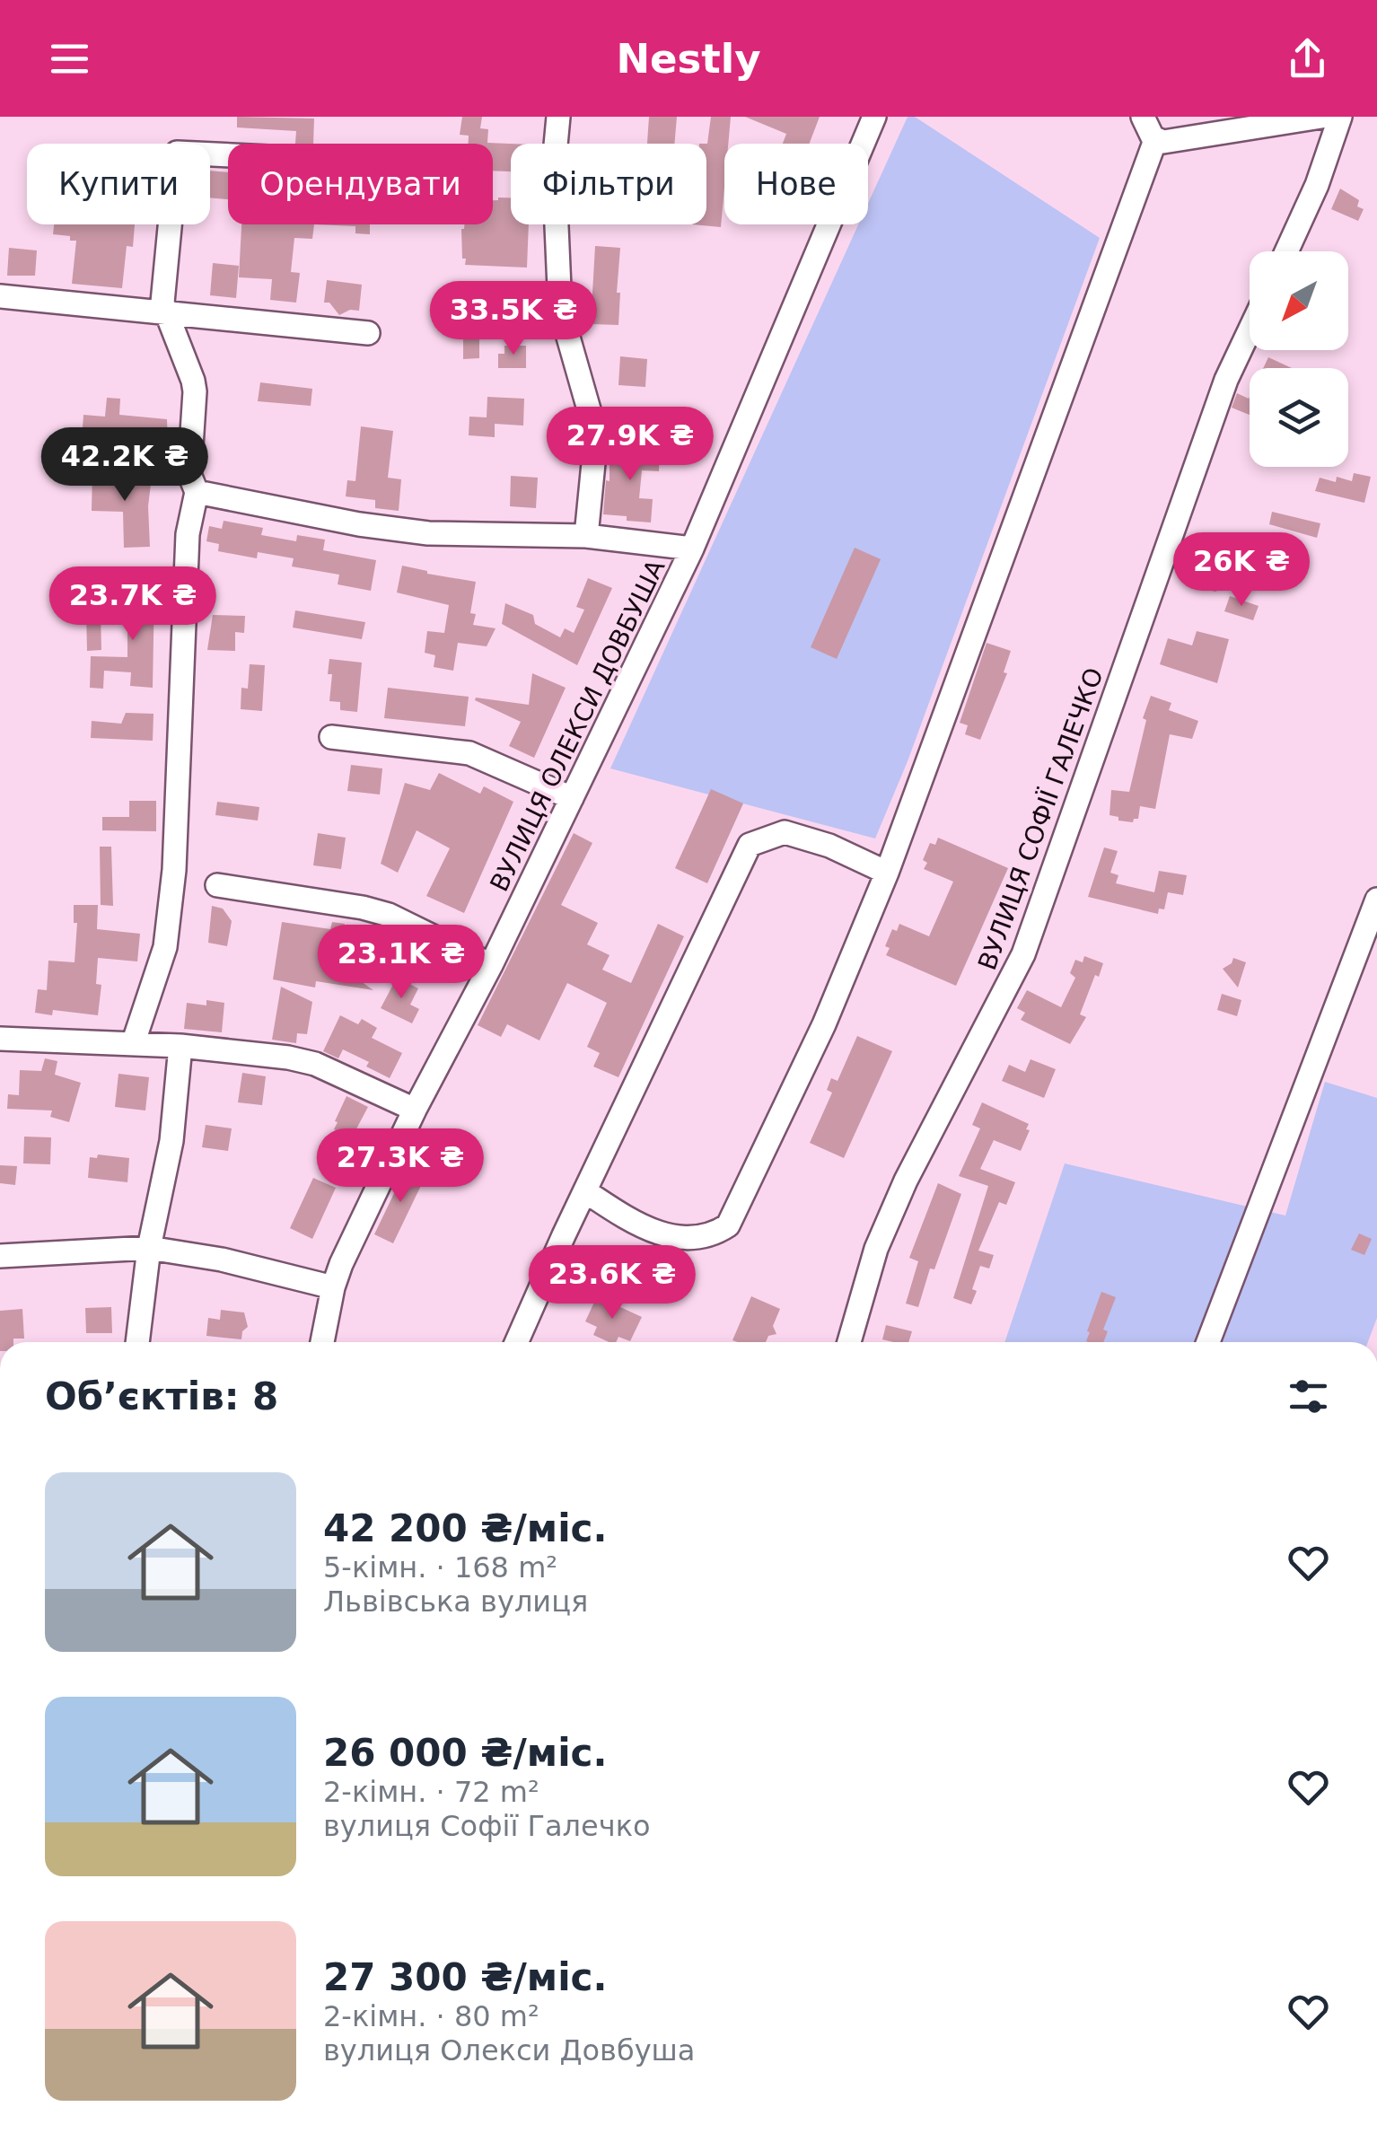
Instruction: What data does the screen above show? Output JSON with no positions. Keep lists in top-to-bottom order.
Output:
{
  "streets": {
    "street": ["ВУЛИЦЯ ОЛЕКСИ ДОВБУША", "ВУЛИЦЯ СОФІЇ ГАЛЕЧКО"]
  },
  "north": "bottom left",
  "page": {
    "header": "Nestly",
    "chip": [
      "Купити",
      "Орендувати",
      "Фільтри",
      "Нове"
    ],
    "price": [
      "33.5K ₴",
      "27.9K ₴",
      "42.2K ₴",
      "26K ₴",
      "23.7K ₴",
      "23.1K ₴",
      "27.3K ₴",
      "23.6K ₴"
    ],
    "heading": "Об’єктів: 8",
    "list": [
      {
        "name": "42 200 ₴/міс.",
        "note": "5-кімн. · 168 m² · Львівська вулиця"
      },
      {
        "name": "26 000 ₴/міс.",
        "note": "2-кімн. · 72 m² · вулиця Софії Галечко"
      },
      {
        "name": "27 300 ₴/міс.",
        "note": "2-кімн. · 80 m² · вулиця Олекси Довбуша"
      }
    ]
  }
}
